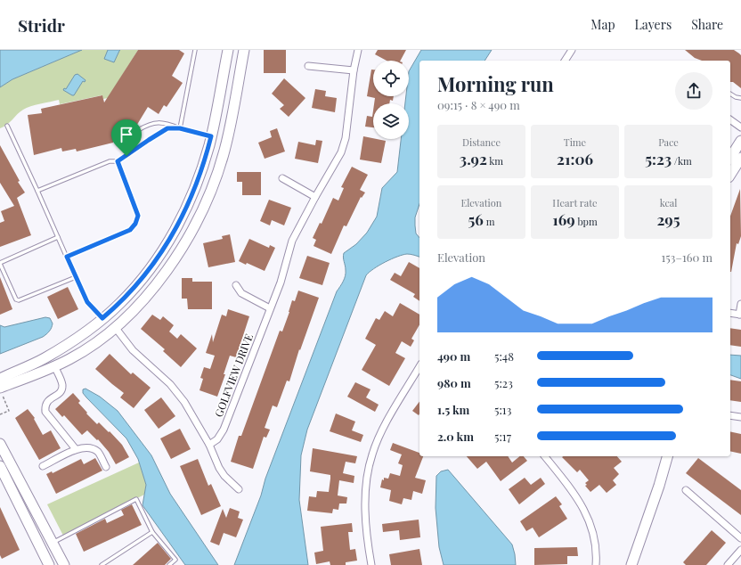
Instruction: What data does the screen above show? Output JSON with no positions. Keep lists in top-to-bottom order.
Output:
{
  "streets": {
    "street": ["GOLFVIEW DRIVE"]
  },
  "page": {
    "header": "Stridr",
    "nav": ["Map", "Layers", "Share"],
    "heading": ["Morning run", "09:15 · 8 × 490 m"],
    "stats": [
      ["Distance", "3.92 km"],
      ["Time", "21:06"],
      ["Pace", "5:23 /km"],
      ["Elevation", "56 m"],
      ["Heart rate", "169 bpm"],
      ["kcal", "295"]
    ],
    "chart": ["Elevation", "153–160 m"],
    "list": [
      {
        "name": "490 m",
        "note": "5:48"
      },
      {
        "name": "980 m",
        "note": "5:23"
      },
      {
        "name": "1.5 km",
        "note": "5:13"
      },
      {
        "name": "2.0 km",
        "note": "5:17"
      }
    ]
  }
}
